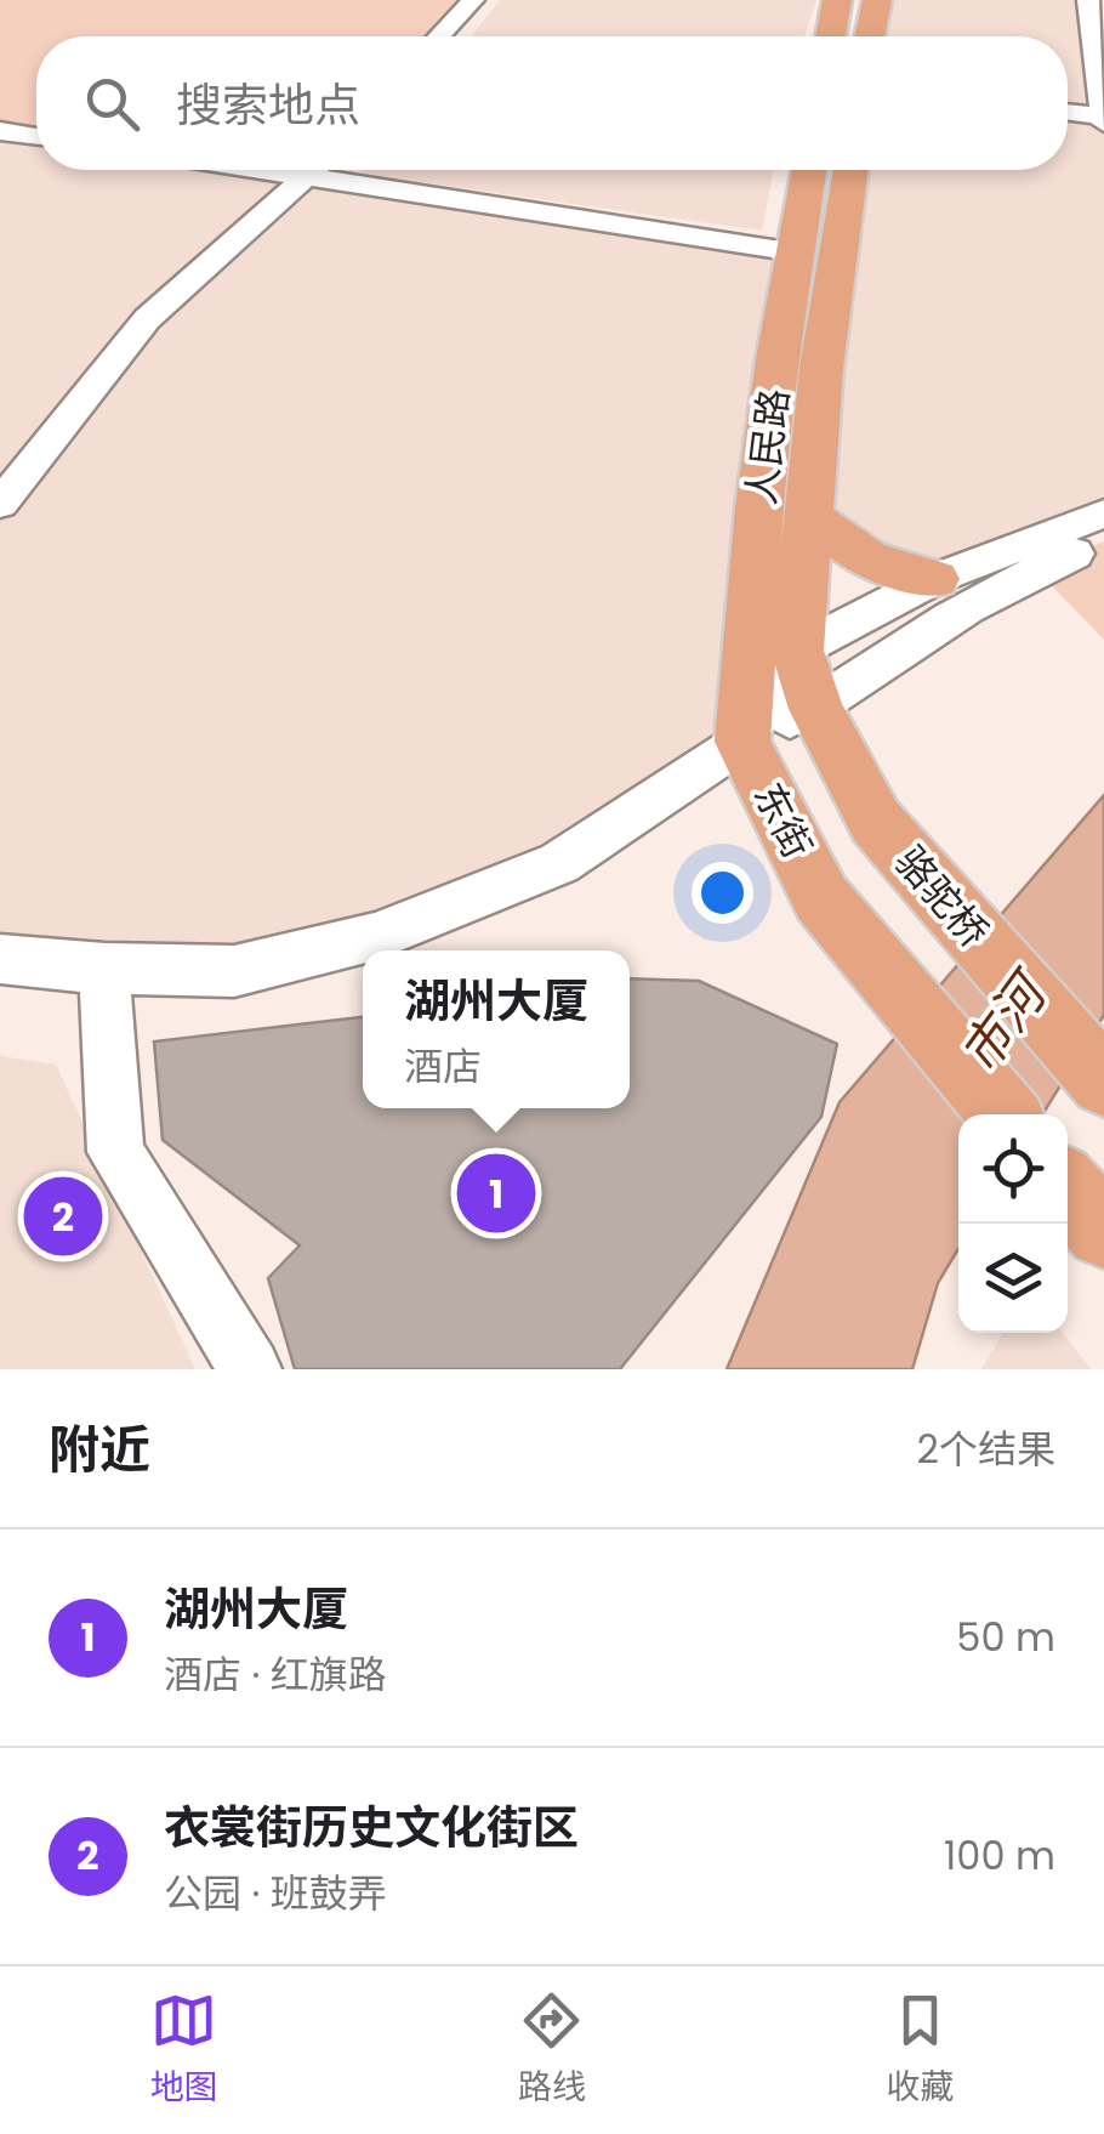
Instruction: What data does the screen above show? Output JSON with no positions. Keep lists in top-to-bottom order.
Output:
{
  "streets": {
    "main road": ["人民路", "东街", "骆驼桥"]
  },
  "crossings": [
    ["人民路", "东街"],
    ["东街", "骆驼桥"]
  ],
  "water": ["市河"],
  "page": {
    "search": "搜索地点",
    "popup": ["湖州大厦", "酒店"],
    "pins": ["1", "2"],
    "heading": ["附近", "2个结果"],
    "list": [
      {
        "mark": "1",
        "name": "湖州大厦",
        "note": "酒店 · 红旗路",
        "value": "50 m"
      },
      {
        "mark": "2",
        "name": "衣裳街历史文化街区",
        "note": "公园 · 班鼓弄",
        "value": "100 m"
      }
    ],
    "nav": ["地图", "路线", "收藏"]
  }
}
